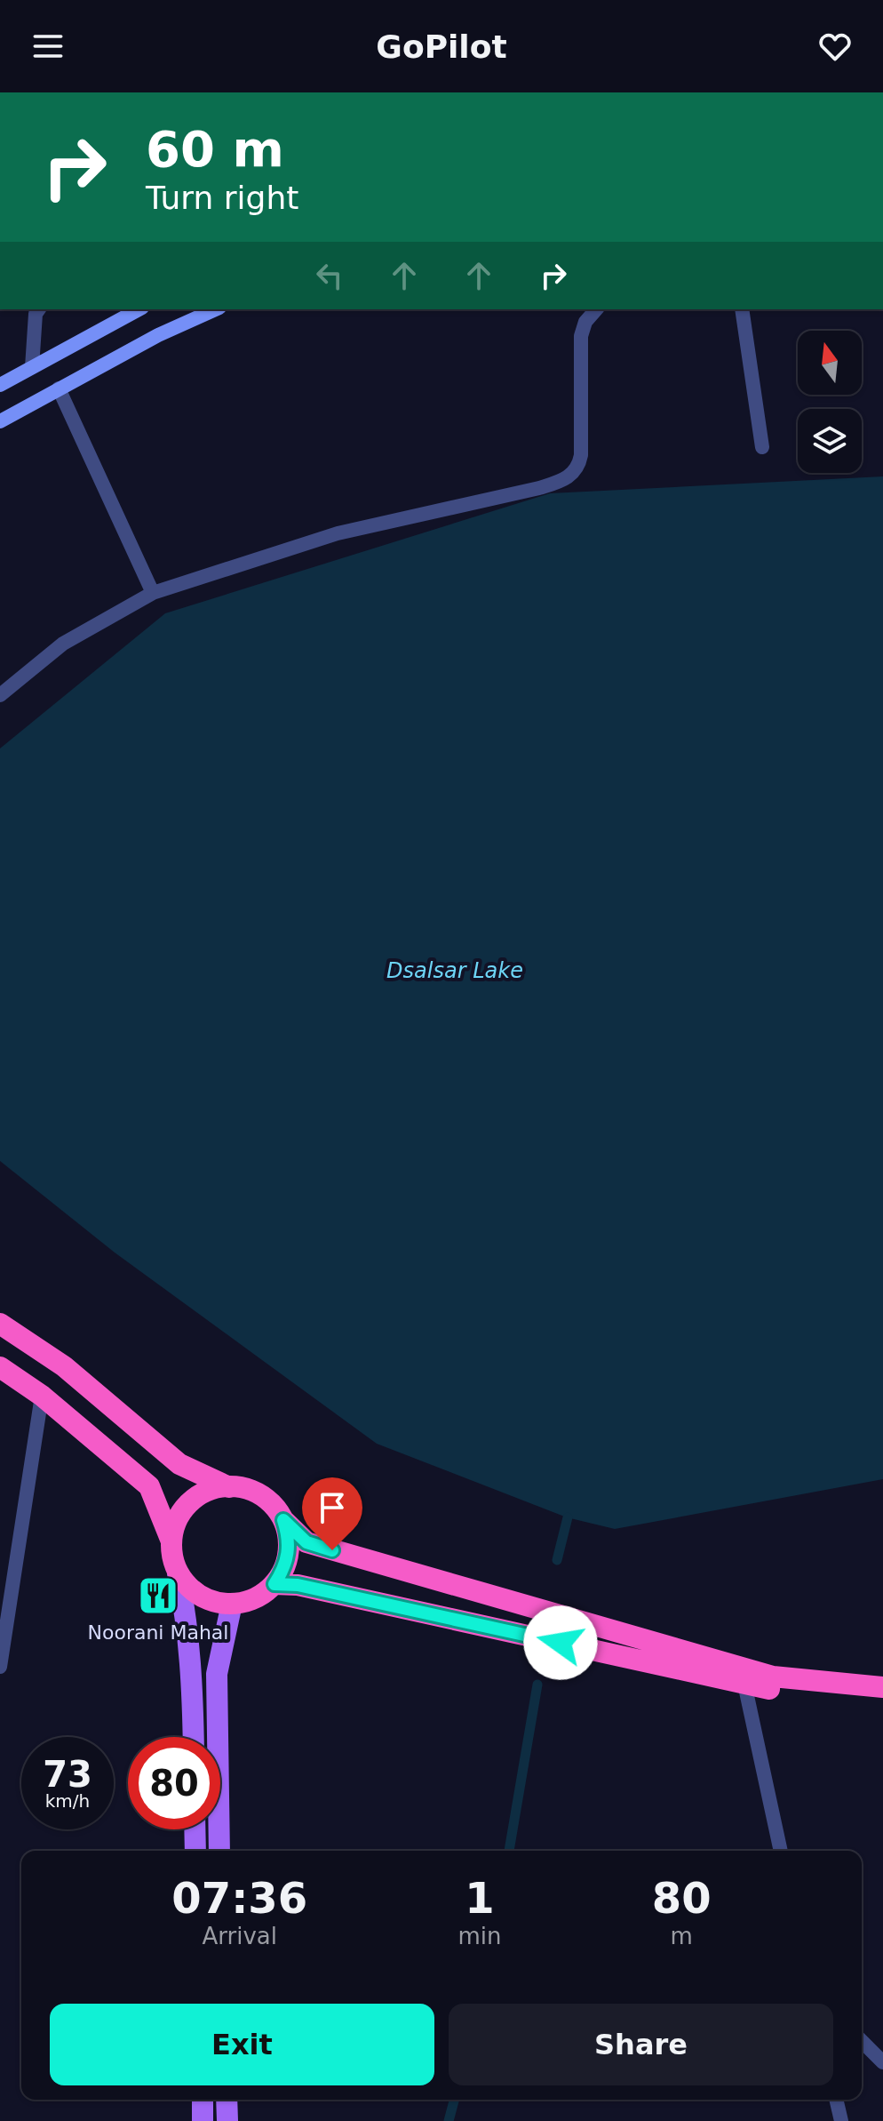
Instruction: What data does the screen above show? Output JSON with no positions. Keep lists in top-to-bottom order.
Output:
{
  "water": ["Dsalsar Lake"],
  "places": {
    "restaurant": ["Noorani Mahal"]
  },
  "north": "top",
  "page": {
    "header": "GoPilot",
    "turn": ["60 m", "Turn right"],
    "speed": "73 km/h",
    "limit": "80",
    "eta": [
      "07:36",
      "Arrival",
      "1",
      "min",
      "80",
      "m"
    ],
    "buttons": ["Exit", "Share"]
  }
}
